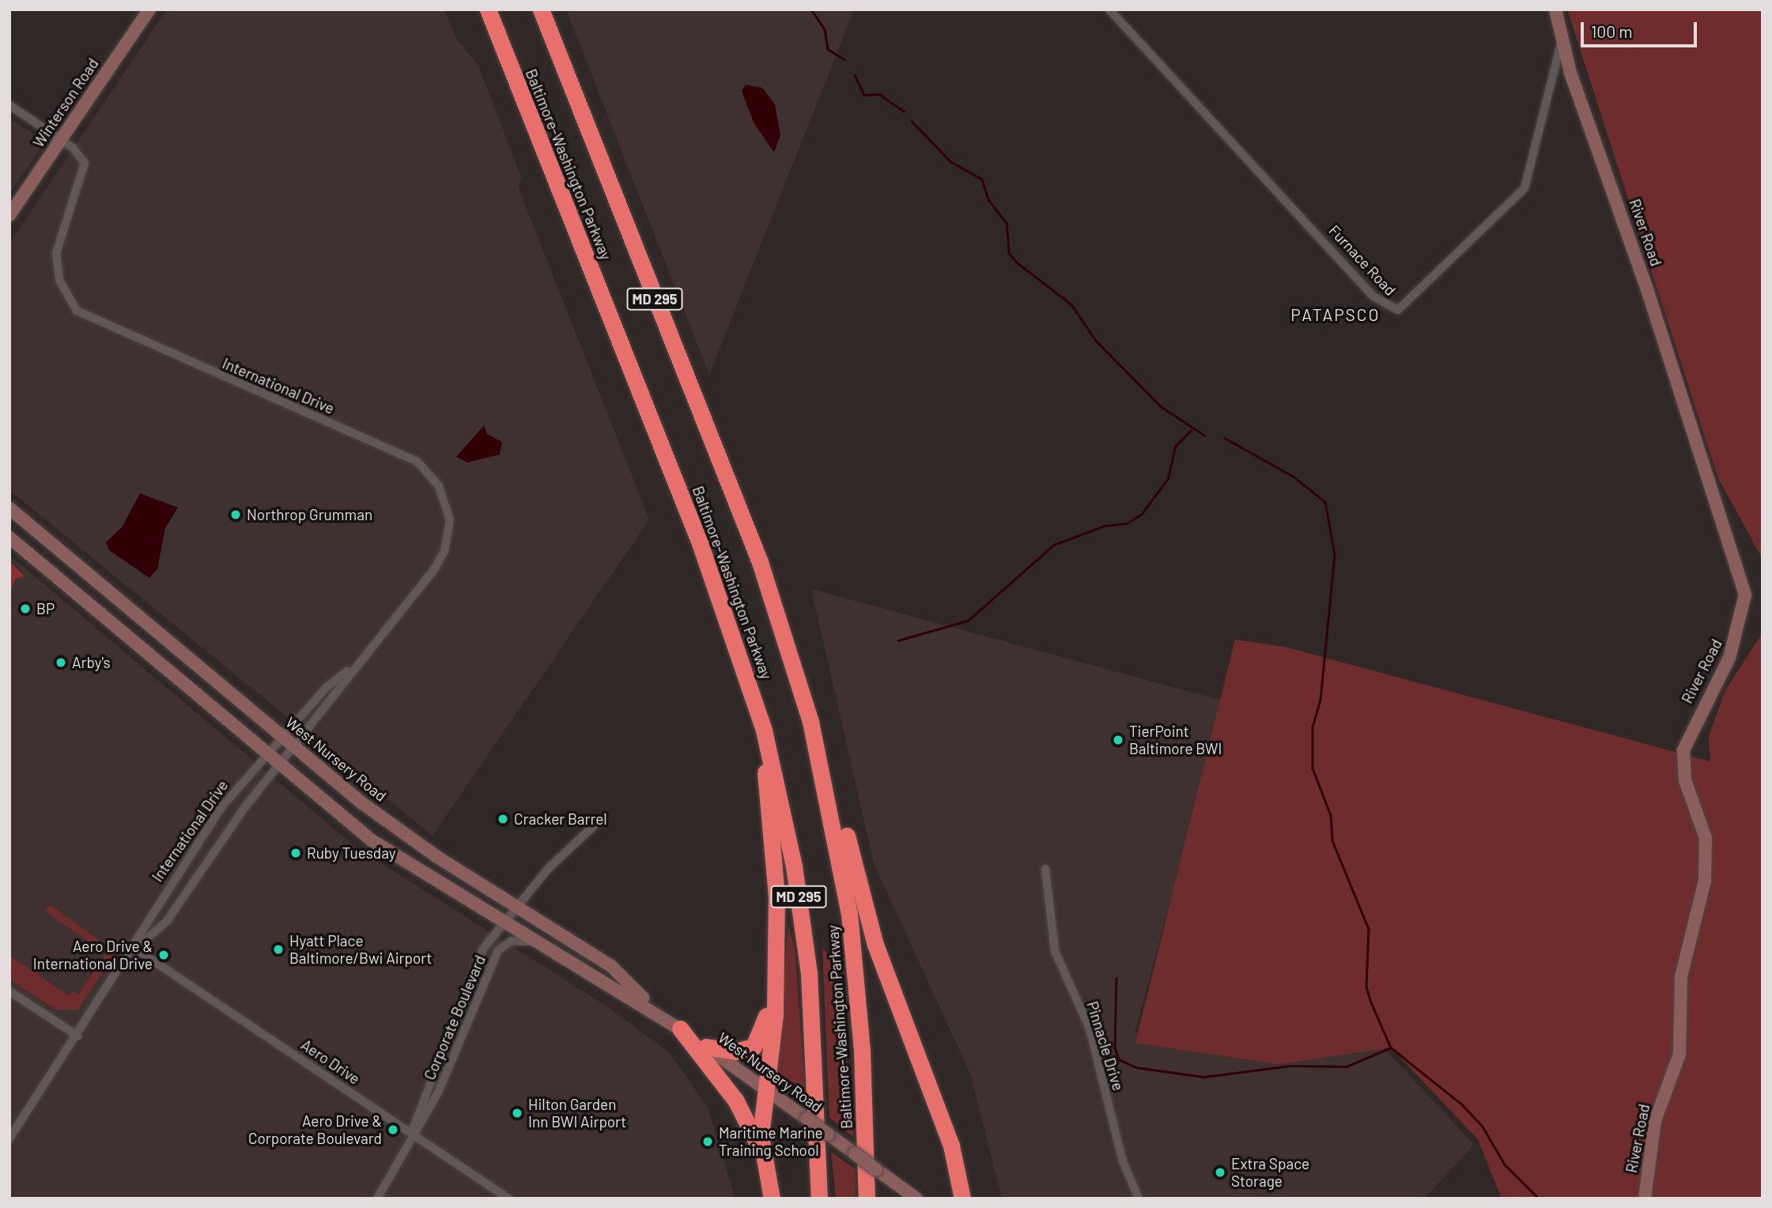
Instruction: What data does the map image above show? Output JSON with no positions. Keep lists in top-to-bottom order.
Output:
{
  "streets": {
    "highway": ["Baltimore-Washington Parkway", "MD 295"],
    "main road": ["Winterson Road", "River Road", "West Nursery Road"],
    "street": [
      "Furnace Road",
      "International Drive",
      "Corporate Boulevard",
      "Pinnacle Drive",
      "Aero Drive"
    ]
  },
  "crossings": [
    ["Winterson Road", "International Drive"],
    ["River Road", "Furnace Road"],
    ["International Drive", "West Nursery Road"],
    ["International Drive", "Aero Drive"],
    ["West Nursery Road", "Corporate Boulevard"],
    ["Corporate Boulevard", "Aero Drive"]
  ],
  "districts": ["PATAPSCO"],
  "places": [
    "Northrop Grumman",
    "BP",
    "Arby's",
    "TierPoint Baltimore BWI",
    "Cracker Barrel",
    "Ruby Tuesday",
    "Hyatt Place Baltimore/Bwi Airport",
    "Aero Drive & International Drive",
    "Hilton Garden Inn BWI Airport",
    "Aero Drive & Corporate Boulevard",
    "Maritime Marine Training School",
    "Extra Space Storage"
  ],
  "scale_bar": "100 m"
}
